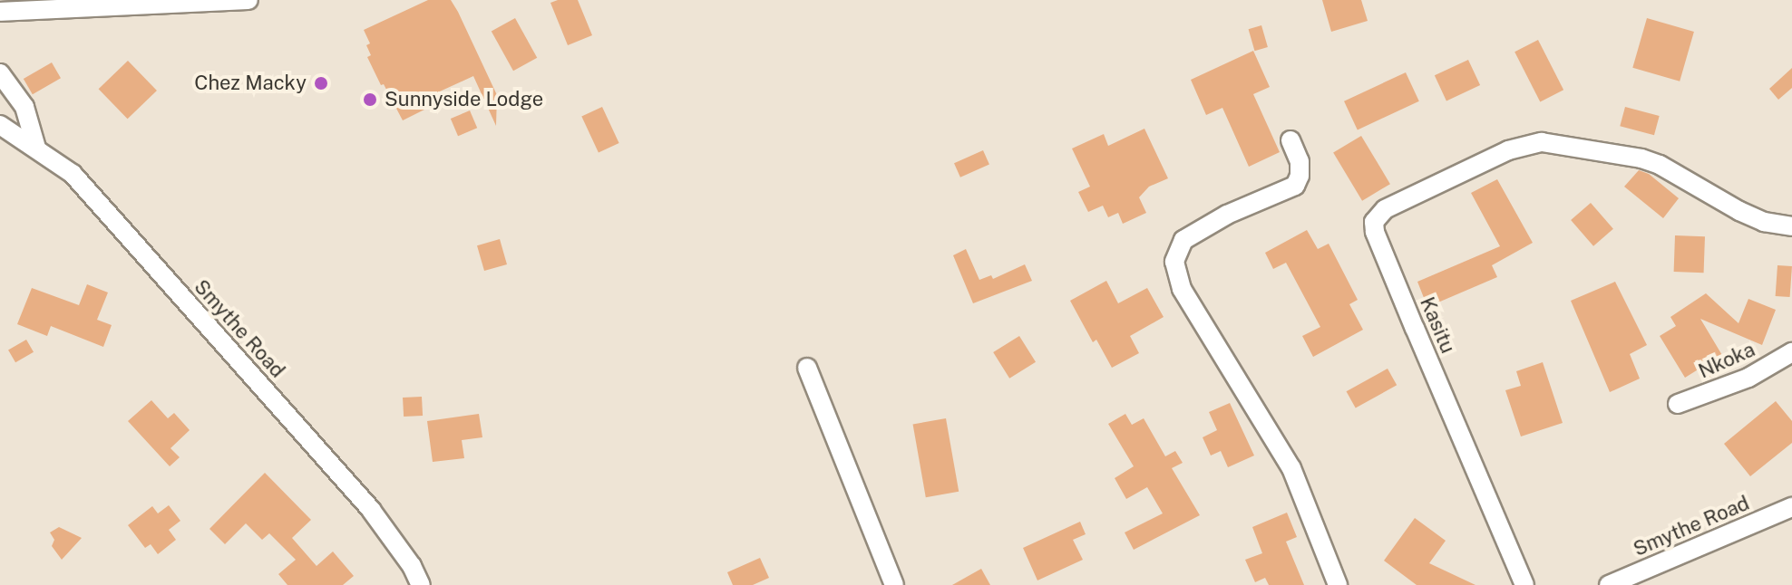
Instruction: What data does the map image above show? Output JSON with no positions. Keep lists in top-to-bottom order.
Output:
{
  "streets": {
    "street": ["Kasitu", "Smythe Road", "Nkoka"]
  },
  "places": ["Chez Macky", "Sunnyside Lodge"]
}
